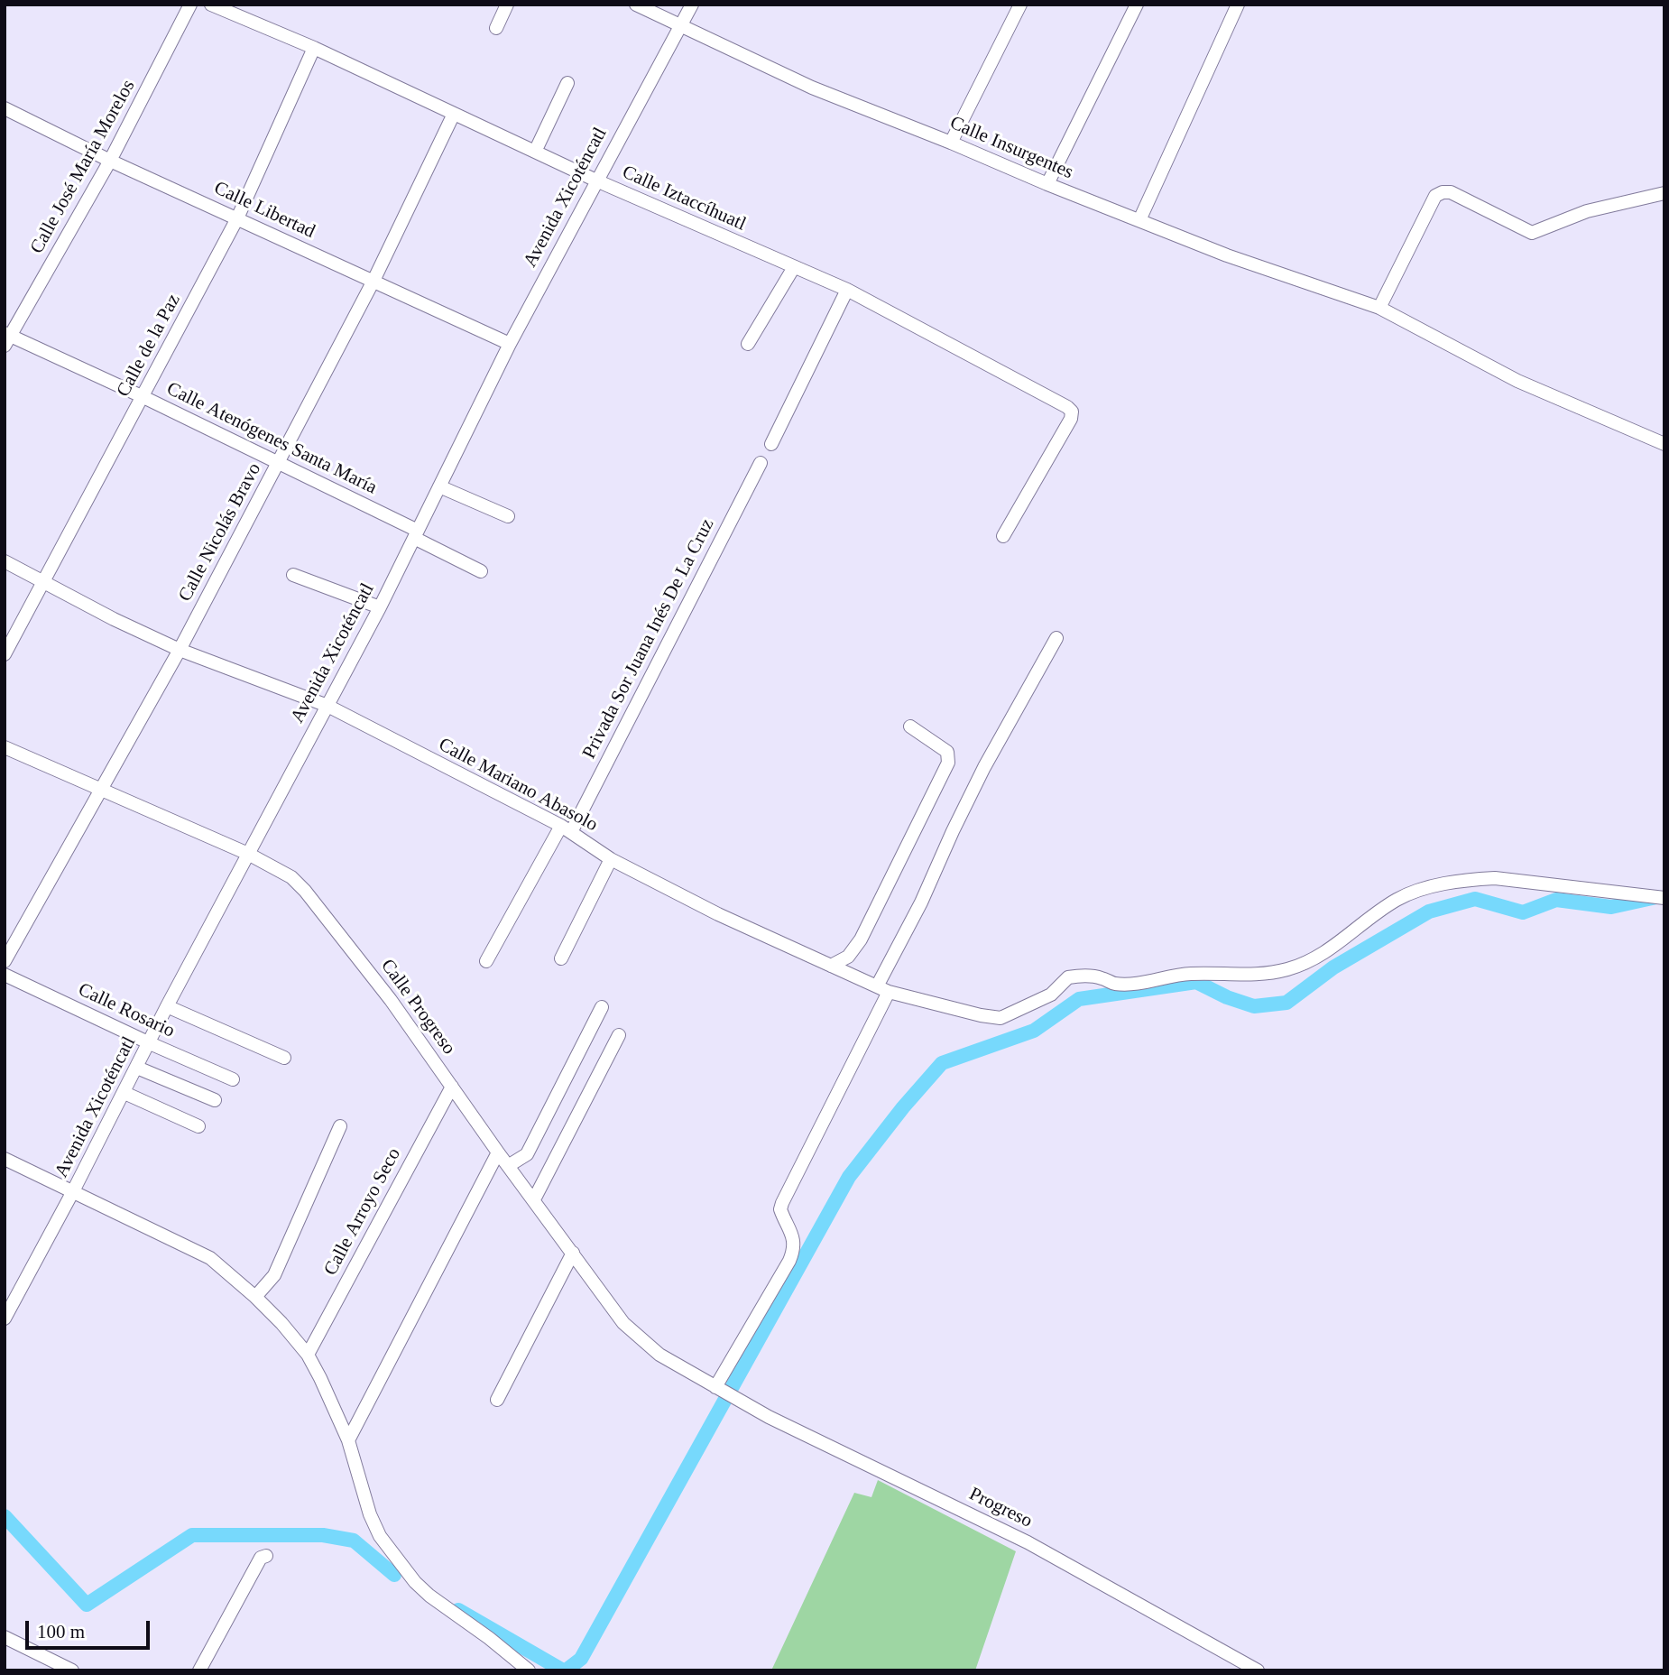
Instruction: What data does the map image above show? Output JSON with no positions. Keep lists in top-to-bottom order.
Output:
{
  "streets": {
    "street": [
      "Calle Insurgentes",
      "Calle José María Morelos",
      "Avenida Xicoténcatl",
      "Calle Iztaccíhuatl",
      "Calle Libertad",
      "Calle de la Paz",
      "Calle Atenógenes Santa María",
      "Calle Nicolás Bravo",
      "Privada Sor Juana Inés De La Cruz",
      "Calle Mariano Abasolo",
      "Calle Progreso",
      "Calle Rosario",
      "Calle Arroyo Seco",
      "Progreso"
    ]
  },
  "crossings": [
    ["Calle Insurgentes", "Avenida Xicoténcatl"],
    ["Calle José María Morelos", "Calle Libertad"],
    ["Calle José María Morelos", "Calle Atenógenes Santa María"],
    ["Avenida Xicoténcatl", "Calle Iztaccíhuatl"],
    ["Avenida Xicoténcatl", "Calle Libertad"],
    ["Avenida Xicoténcatl", "Calle Atenógenes Santa María"],
    ["Avenida Xicoténcatl", "Calle Mariano Abasolo"],
    ["Avenida Xicoténcatl", "Calle Progreso"],
    ["Avenida Xicoténcatl", "Calle Rosario"],
    ["Calle Iztaccíhuatl", "Calle de la Paz"],
    ["Calle Iztaccíhuatl", "Calle Nicolás Bravo"],
    ["Calle Libertad", "Calle de la Paz"],
    ["Calle Libertad", "Calle Nicolás Bravo"],
    ["Calle de la Paz", "Calle Atenógenes Santa María"],
    ["Calle de la Paz", "Calle Mariano Abasolo"],
    ["Calle Atenógenes Santa María", "Calle Nicolás Bravo"],
    ["Calle Nicolás Bravo", "Calle Mariano Abasolo"],
    ["Calle Nicolás Bravo", "Calle Progreso"],
    ["Privada Sor Juana Inés De La Cruz", "Calle Mariano Abasolo"],
    ["Calle Progreso", "Calle Arroyo Seco"],
    ["Calle Progreso", "Progreso"]
  ],
  "scale_bar": "100 m"
}
